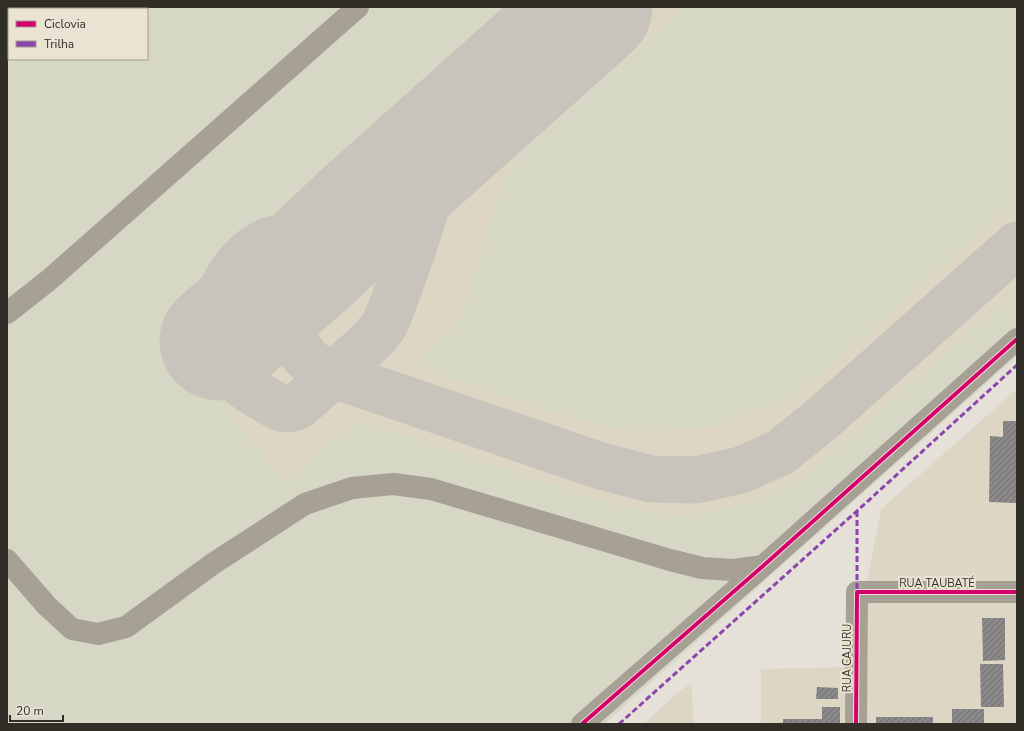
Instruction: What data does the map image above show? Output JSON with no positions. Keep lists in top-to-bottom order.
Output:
{
  "streets": {
    "street": ["RUA TAUBATÉ", "RUA CAJURU"]
  },
  "crossings": [
    ["RUA TAUBATÉ", "RUA CAJURU"]
  ],
  "legend": ["Ciclovia", "Trilha"],
  "scale_bar": "20 m"
}
